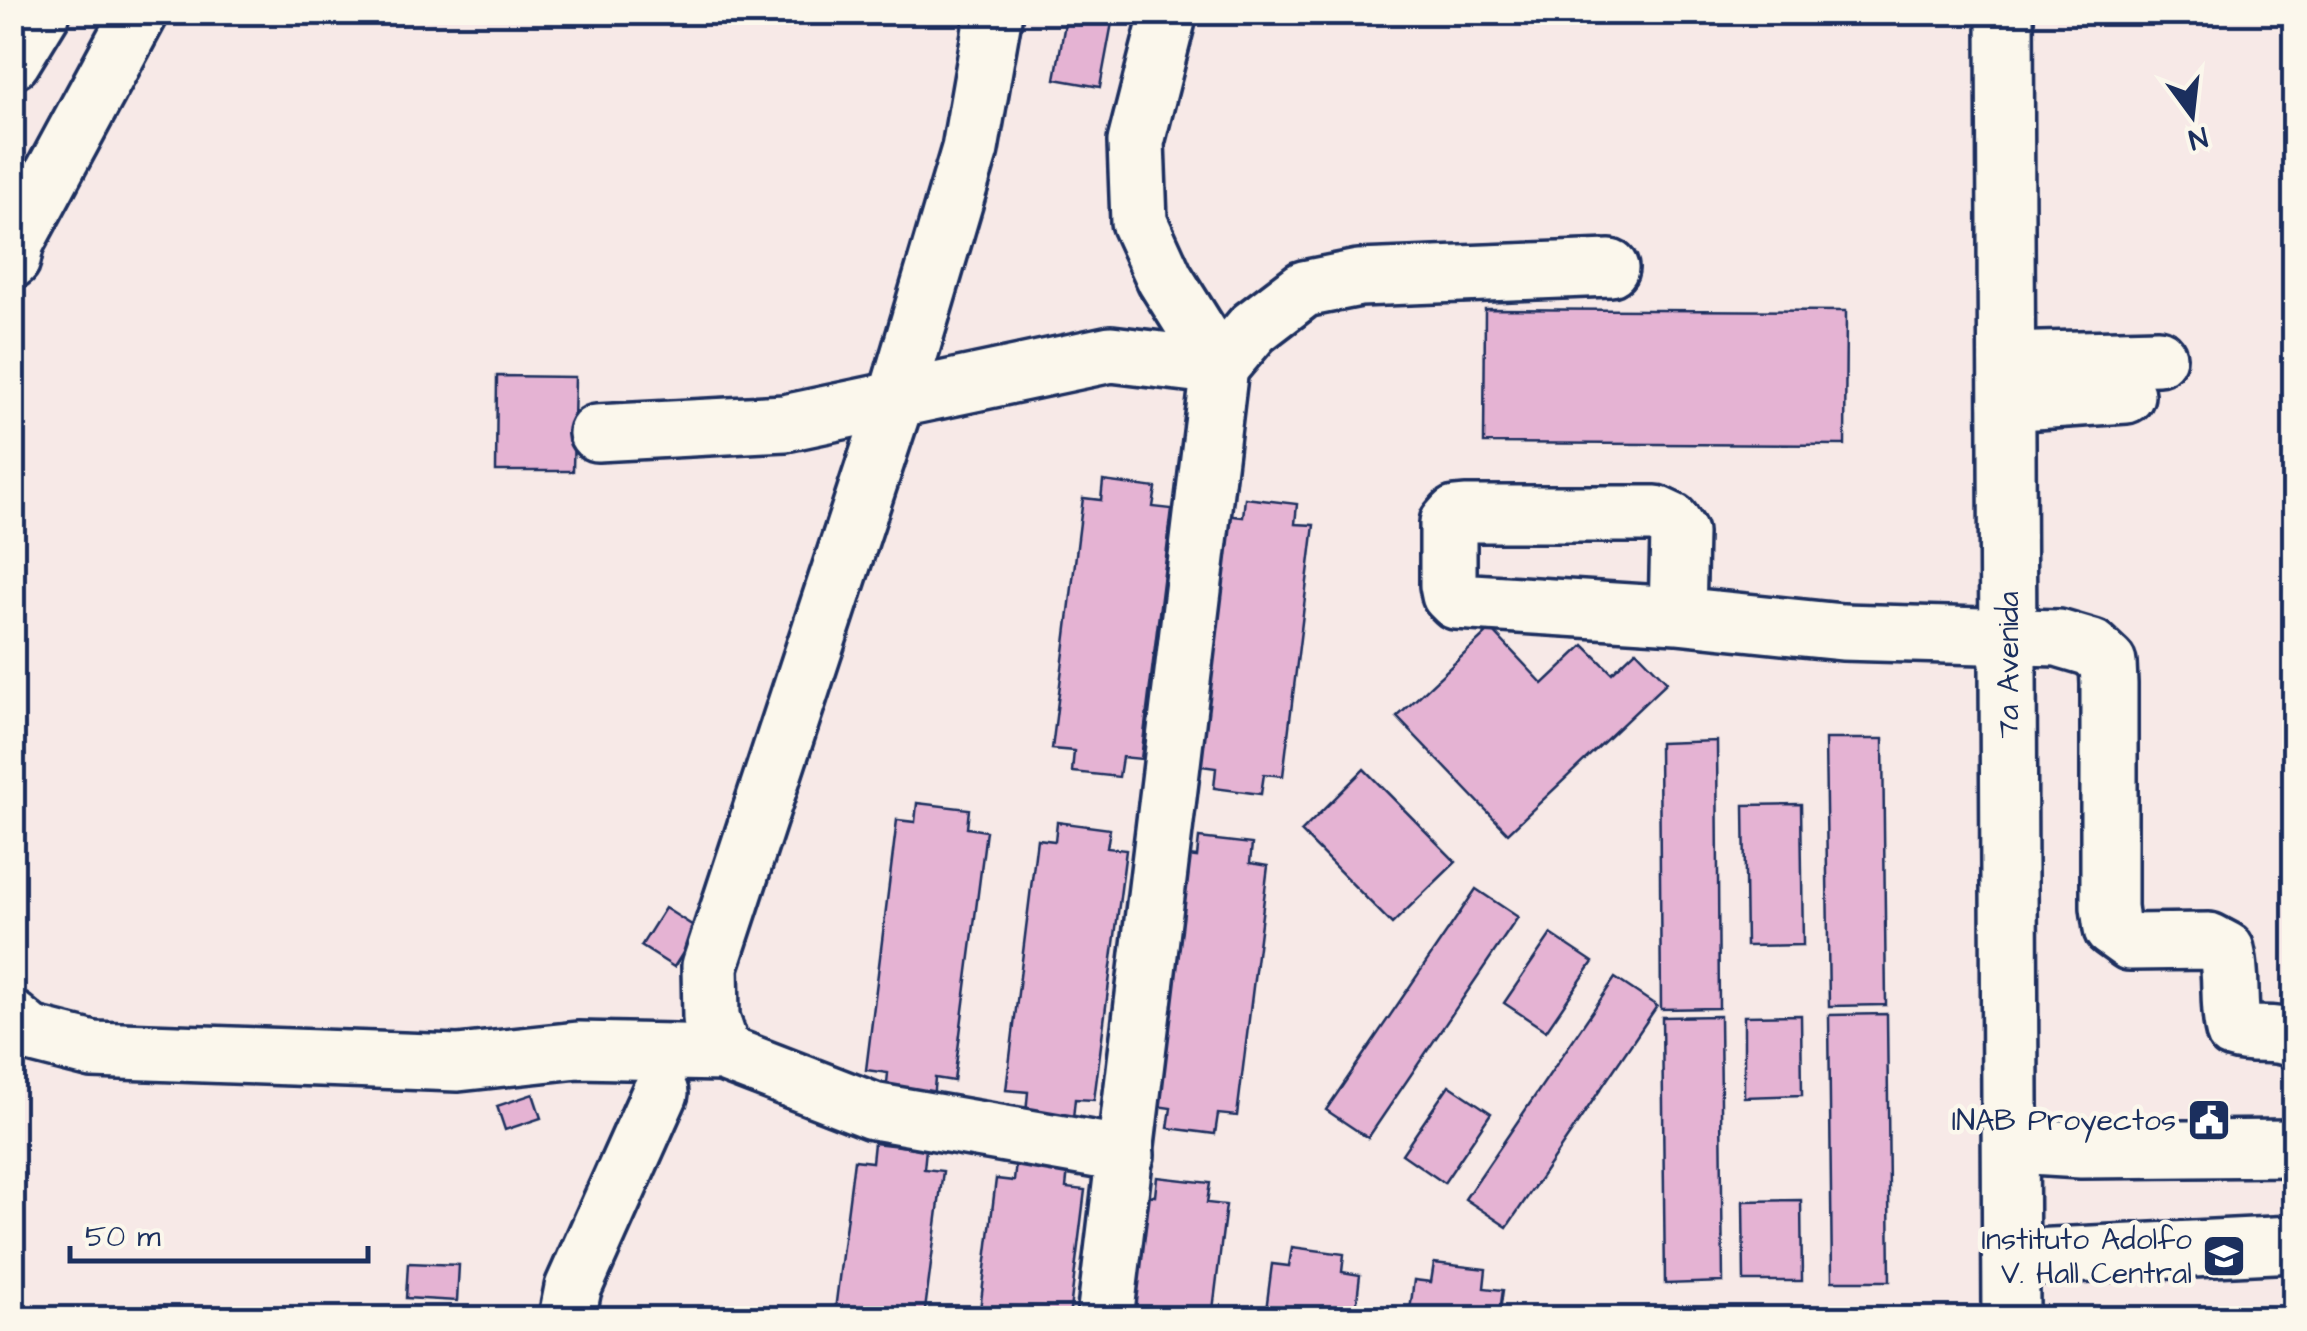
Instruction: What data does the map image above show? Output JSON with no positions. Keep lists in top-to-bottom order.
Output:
{
  "streets": {
    "main road": ["7a Avenida"]
  },
  "places": {
    "public building": ["INAB Proyectos"],
    "school or university": ["Instituto Adolfo V. Hall Central"]
  },
  "scale_bar": "50 m",
  "north": "bottom"
}
